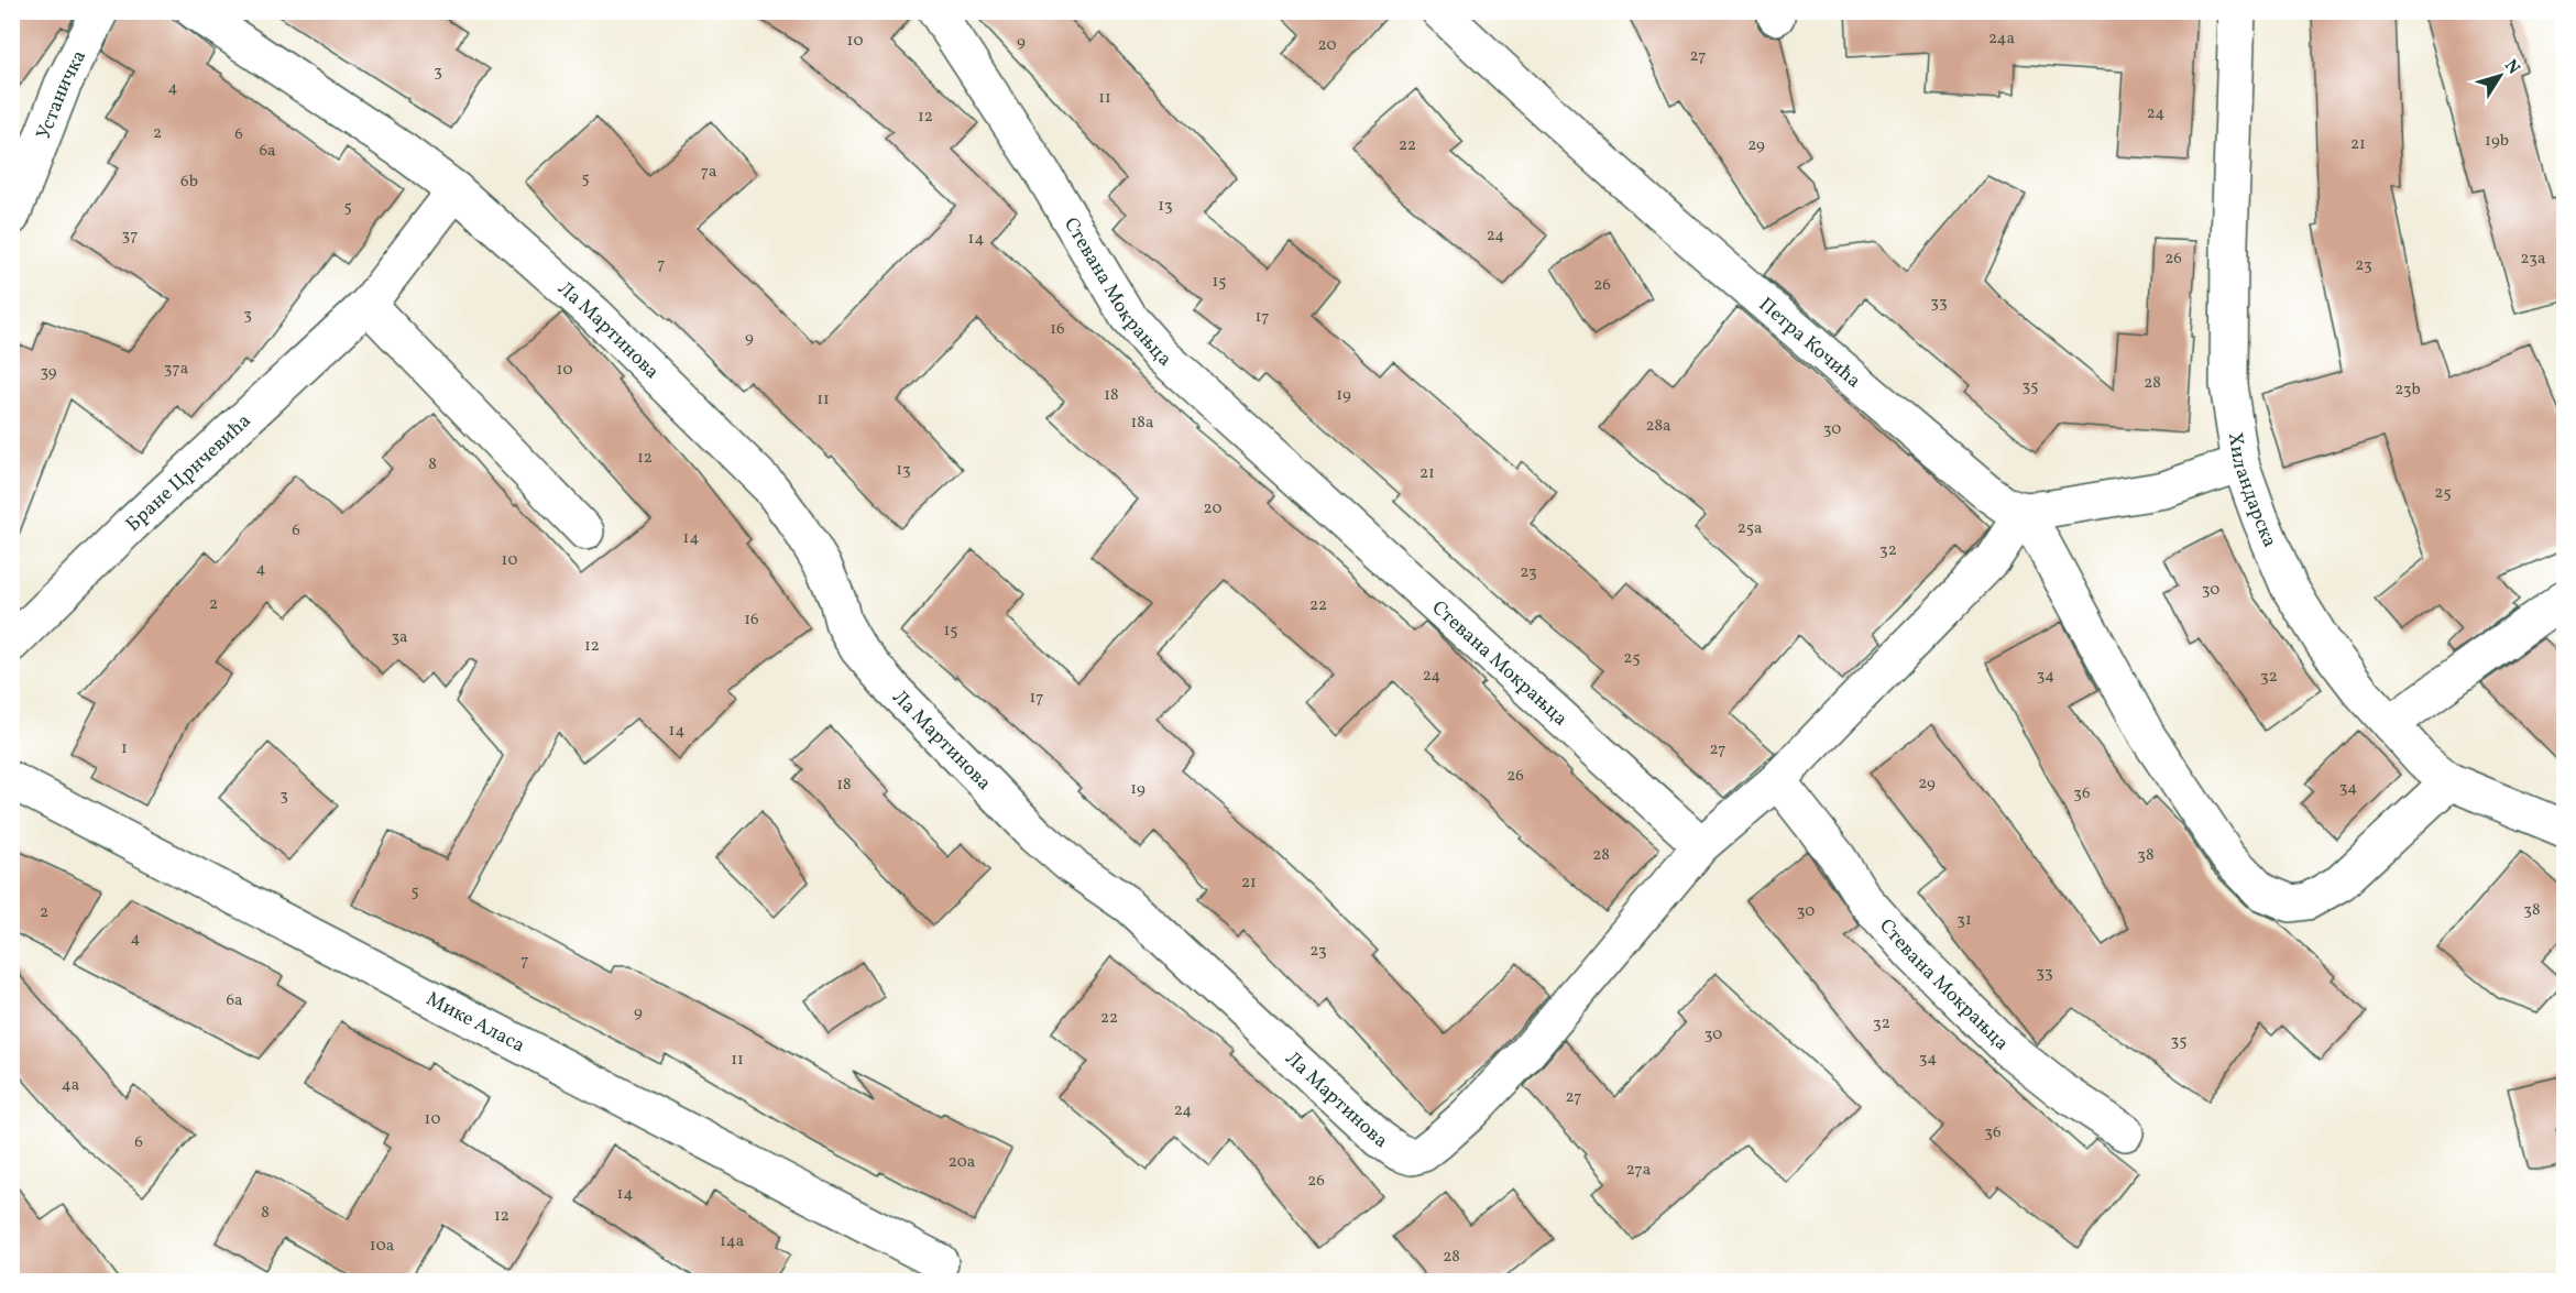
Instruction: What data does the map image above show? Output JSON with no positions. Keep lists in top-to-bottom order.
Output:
{
  "streets": {
    "street": [
      "Устаничка",
      "Стевана Мокрањца",
      "Ла Мартинова",
      "Петра Кочића",
      "Бране Црнчевића",
      "Хиландарска",
      "Мике Аласа"
    ]
  },
  "crossings": [
    ["Стевана Мокрањца", "Ла Мартинова"],
    ["Ла Мартинова", "Бране Црнчевића"]
  ],
  "house_numbers": [
    "24a",
    "10",
    "9",
    "20",
    "27",
    "3",
    "4",
    "11",
    "24",
    "12",
    "2",
    "6",
    "19b",
    "21",
    "22",
    "29",
    "6a",
    "7a",
    "5",
    "6b",
    "13",
    "5",
    "37",
    "24",
    "14",
    "26",
    "23a",
    "7",
    "23",
    "15",
    "26",
    "33",
    "3",
    "17",
    "16",
    "9",
    "37a",
    "10",
    "39",
    "28",
    "35",
    "23b",
    "18",
    "19",
    "11",
    "18a",
    "28a",
    "30",
    "12",
    "8",
    "13",
    "21",
    "25",
    "20",
    "25a",
    "6",
    "14",
    "32",
    "10",
    "4",
    "23",
    "30",
    "2",
    "22",
    "16",
    "15",
    "3a",
    "12",
    "25",
    "24",
    "34",
    "32",
    "17",
    "14",
    "1",
    "27",
    "26",
    "29",
    "18",
    "34",
    "19",
    "36",
    "3",
    "28",
    "38",
    "21",
    "5",
    "38",
    "30",
    "2",
    "31",
    "4",
    "23",
    "7",
    "33",
    "6a",
    "9",
    "22",
    "32",
    "30",
    "35",
    "34",
    "11",
    "4a",
    "27",
    "24",
    "10",
    "36",
    "6",
    "20a",
    "27a",
    "26",
    "14",
    "8",
    "12",
    "14a",
    "10a",
    "28"
  ],
  "north": "top right"
}
